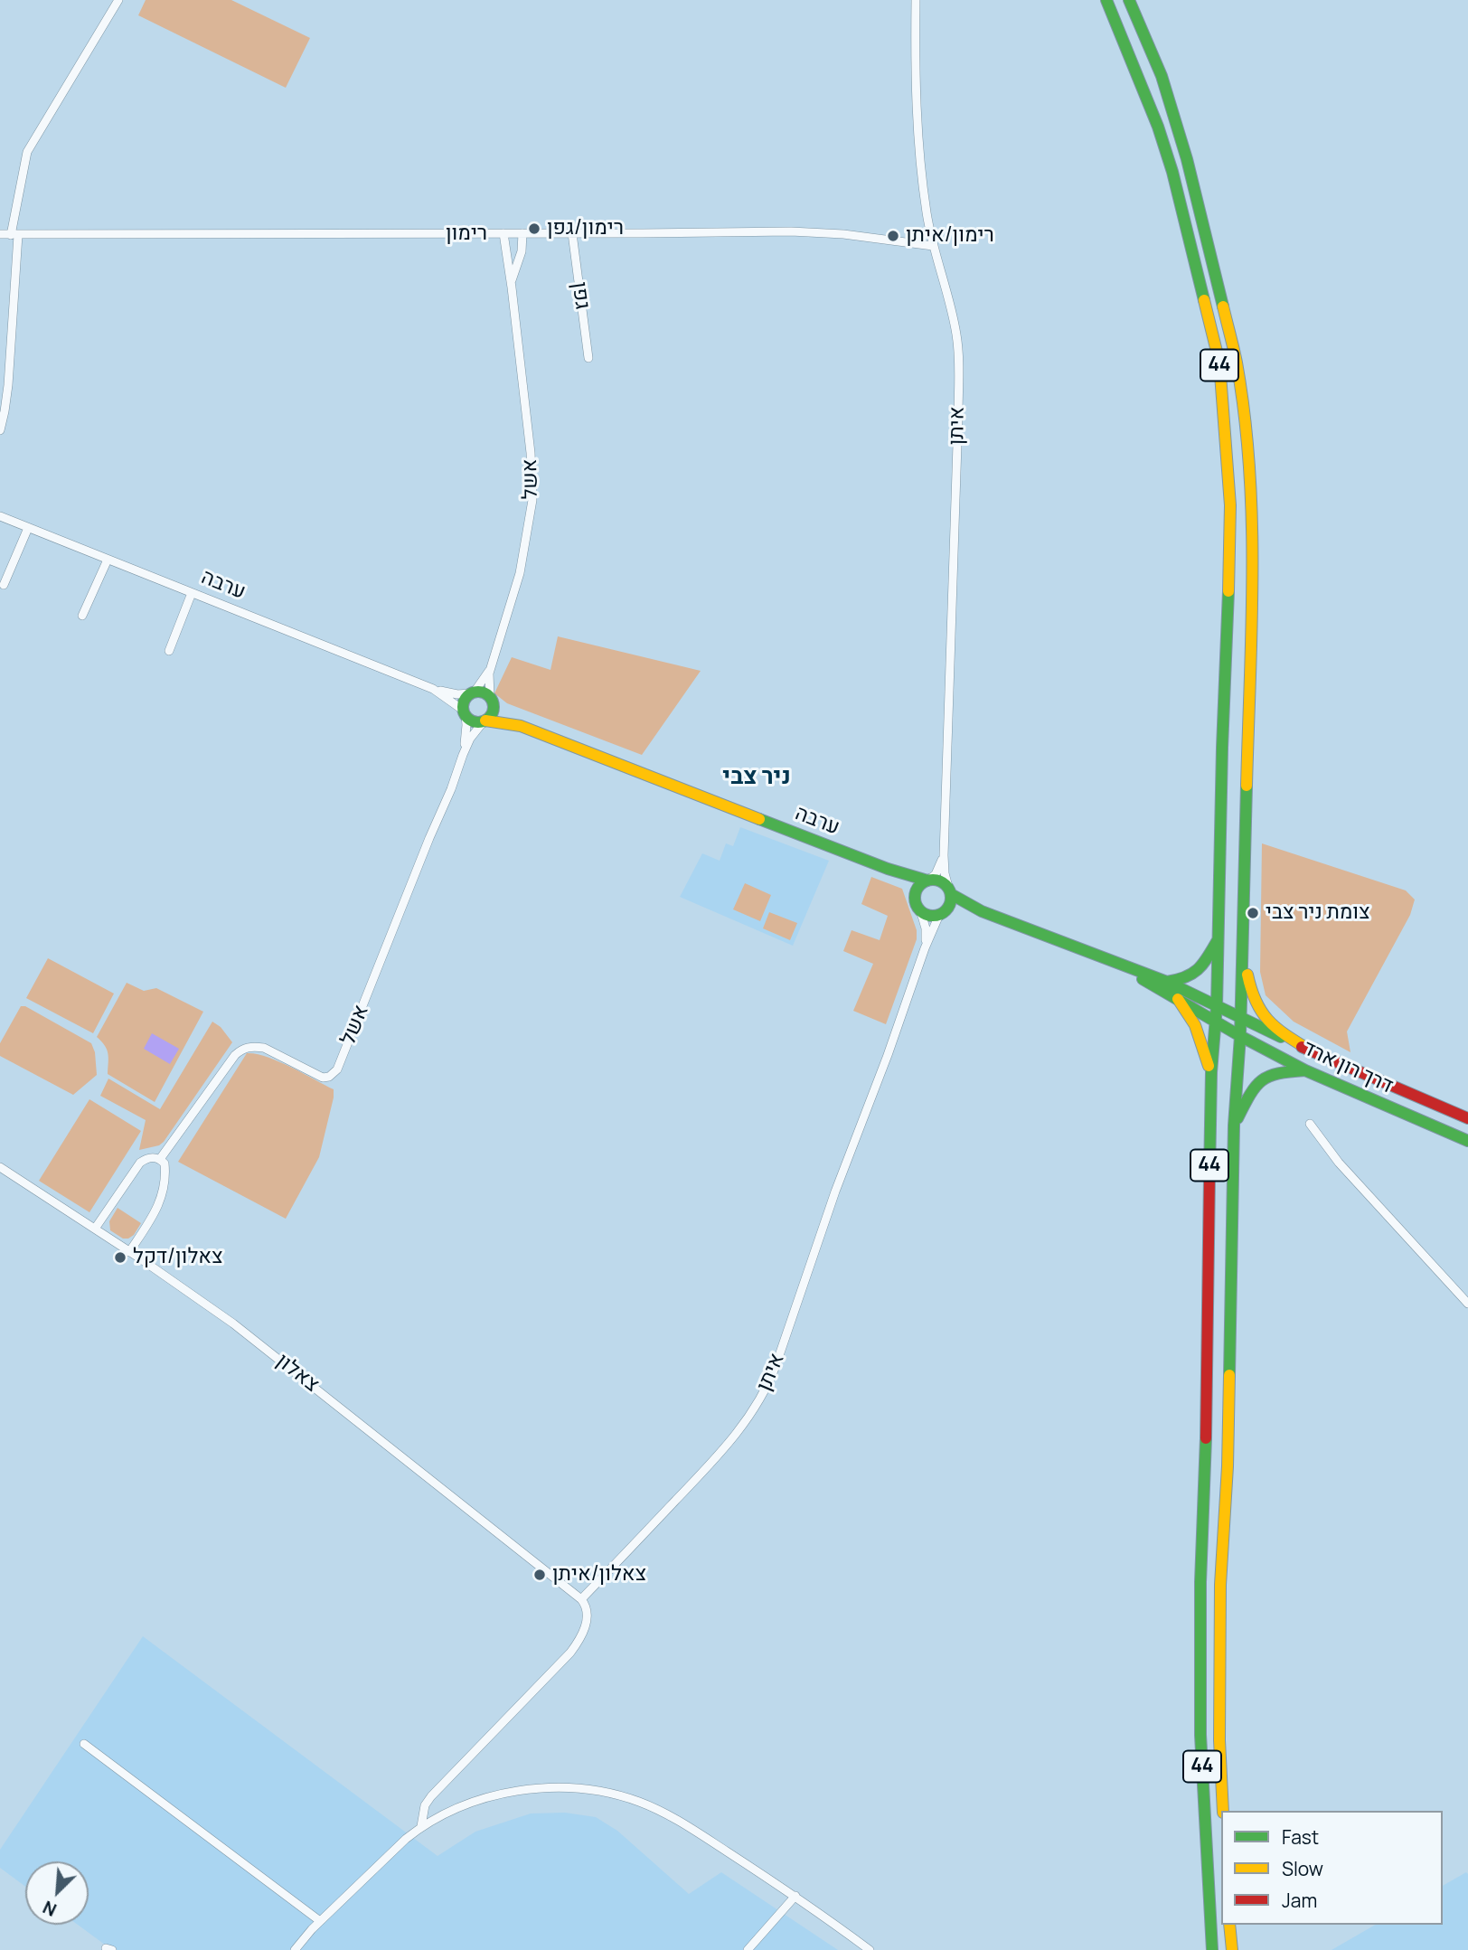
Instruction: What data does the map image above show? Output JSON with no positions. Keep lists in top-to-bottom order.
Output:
{
  "streets": {
    "main road": ["44", "ערבה", "דרך רון ארד"],
    "street": [
      "רימון",
      "גפן",
      "איתן",
      "אשל",
      "צאלון"
    ]
  },
  "crossings": [
    ["רימון", "גפן"],
    ["רימון", "איתן"],
    ["רימון", "אשל"],
    ["44", "דרך רון ארד"],
    ["איתן", "ערבה"],
    ["איתן", "צאלון"],
    ["אשל", "ערבה"],
    ["אשל", "צאלון"]
  ],
  "districts": ["ניר צבי"],
  "places": [
    "רימון/גפן",
    "רימון/איתן",
    "צומת ניר צבי",
    "צאלון/דקל",
    "צאלון/איתן"
  ],
  "legend": ["Fast", "Slow", "Jam"],
  "north": "bottom left"
}
